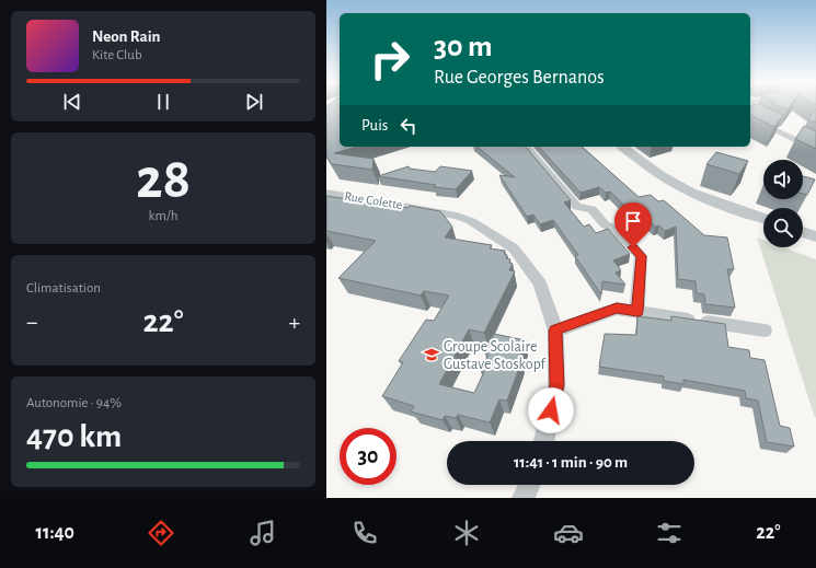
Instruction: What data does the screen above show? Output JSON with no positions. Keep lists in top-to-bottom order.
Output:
{
  "streets": {
    "street": ["Rue Colette"]
  },
  "places": {
    "school or university": ["Groupe Scolaire Gustave Stoskopf"]
  },
  "page": {
    "turn": ["30 m", "Rue Georges Bernanos"],
    "song": ["Neon Rain", "Kite Club"],
    "then": "Puis",
    "tile": [
      ["28", "km/h"],
      "Climatisation",
      ["Autonomie · 94%", "470 km"]
    ],
    "heat": ["−", "22°", "+"],
    "limit": "30",
    "trip": "11:41 · 1 min · 90 m",
    "tabs": ["11:40", "22°"]
  }
}
